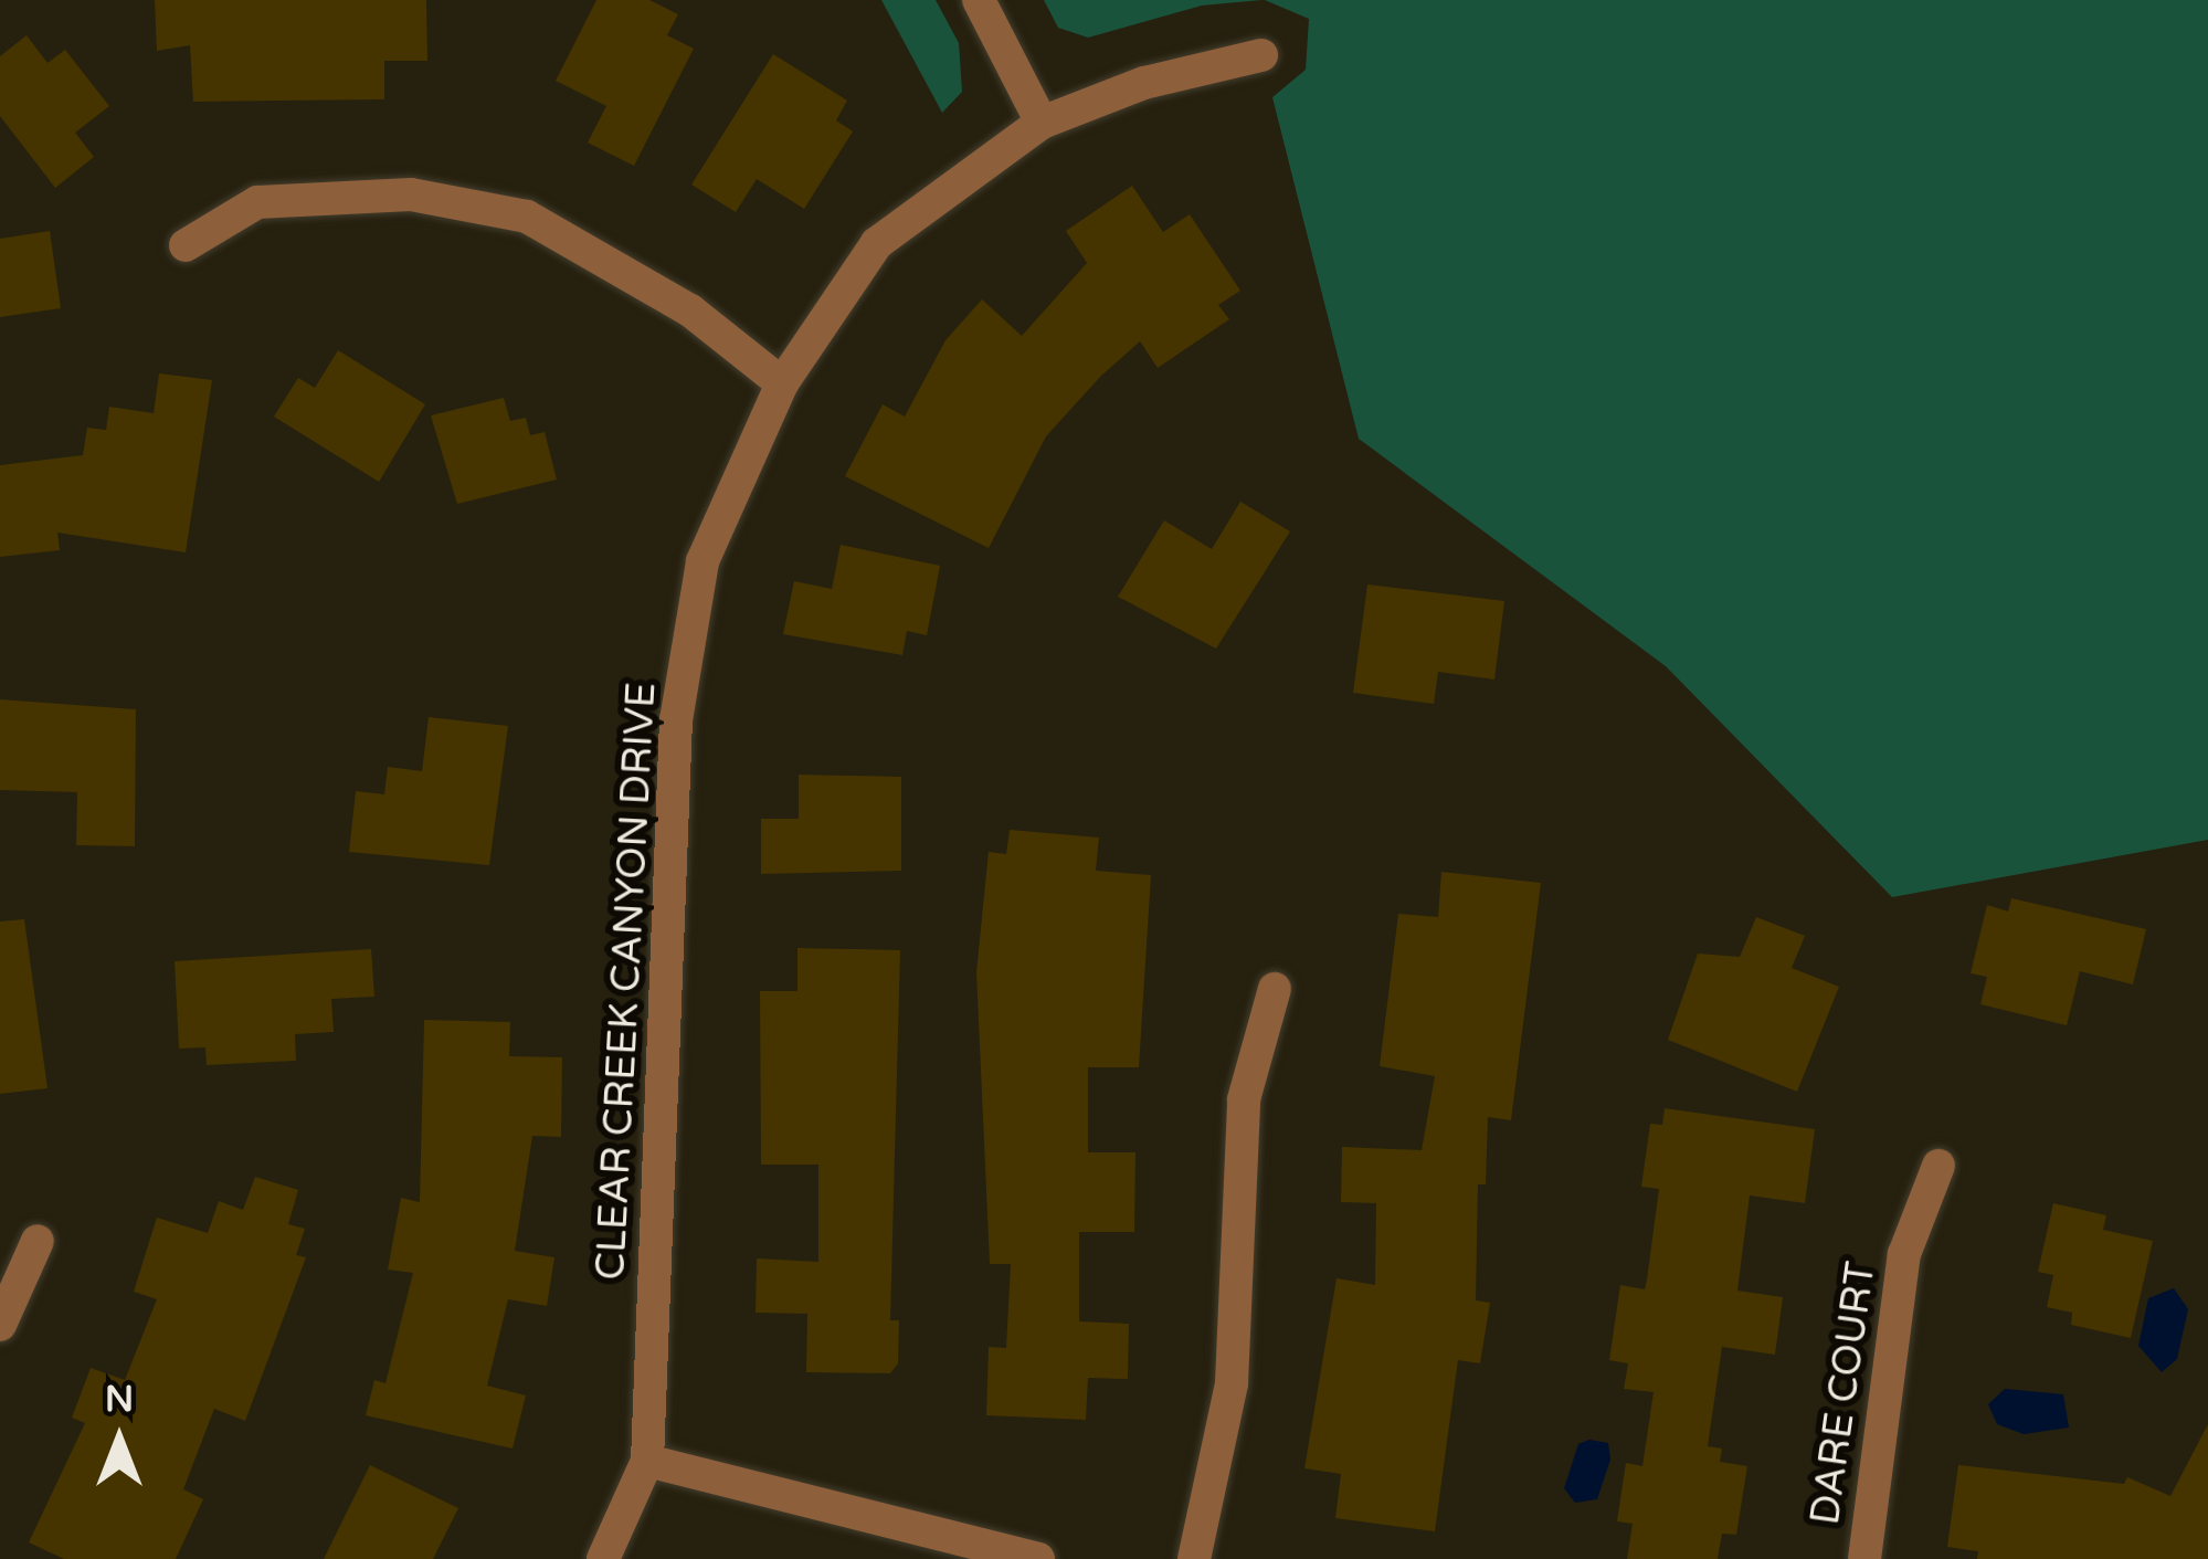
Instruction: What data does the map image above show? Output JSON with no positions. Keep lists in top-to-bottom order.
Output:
{
  "streets": {
    "street": ["CLEAR CREEK CANYON DRIVE", "DARE COURT"]
  },
  "north": "top"
}
